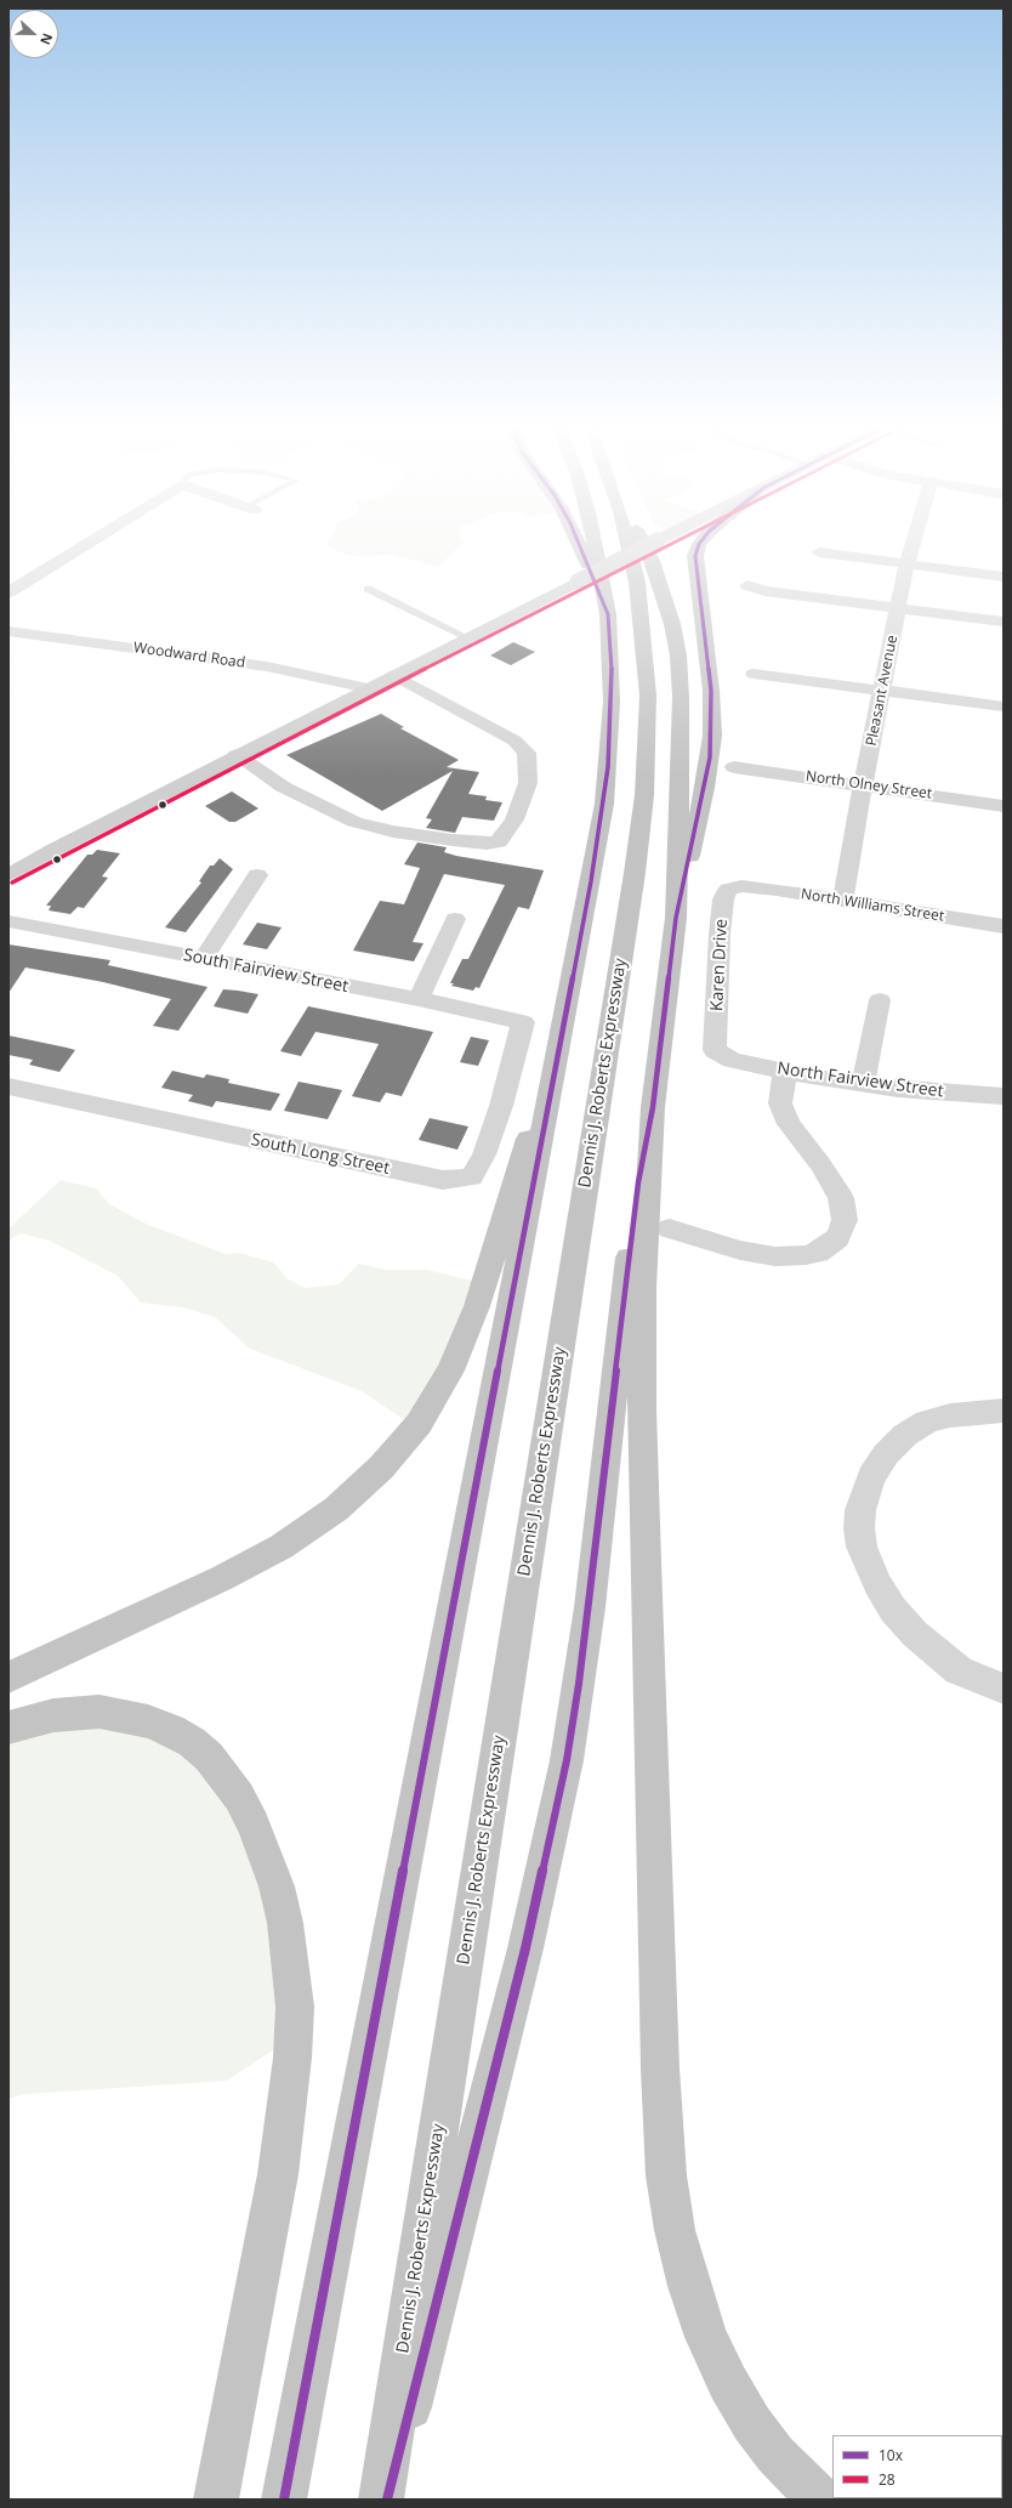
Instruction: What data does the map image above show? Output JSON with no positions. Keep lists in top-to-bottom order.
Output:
{
  "streets": {
    "highway": ["Dennis J. Roberts Expressway"],
    "street": [
      "Woodward Road",
      "Pleasant Avenue",
      "North Olney Street",
      "North Williams Street",
      "Karen Drive",
      "South Fairview Street",
      "North Fairview Street",
      "South Long Street"
    ]
  },
  "crossings": [
    ["Pleasant Avenue", "North Olney Street"],
    ["Pleasant Avenue", "North Williams Street"],
    ["North Williams Street", "Karen Drive"],
    ["Karen Drive", "North Fairview Street"],
    ["South Fairview Street", "South Long Street"]
  ],
  "lines": ["transit line 10x", "transit line 28"],
  "legend": ["10x", "28"],
  "north": "right"
}
